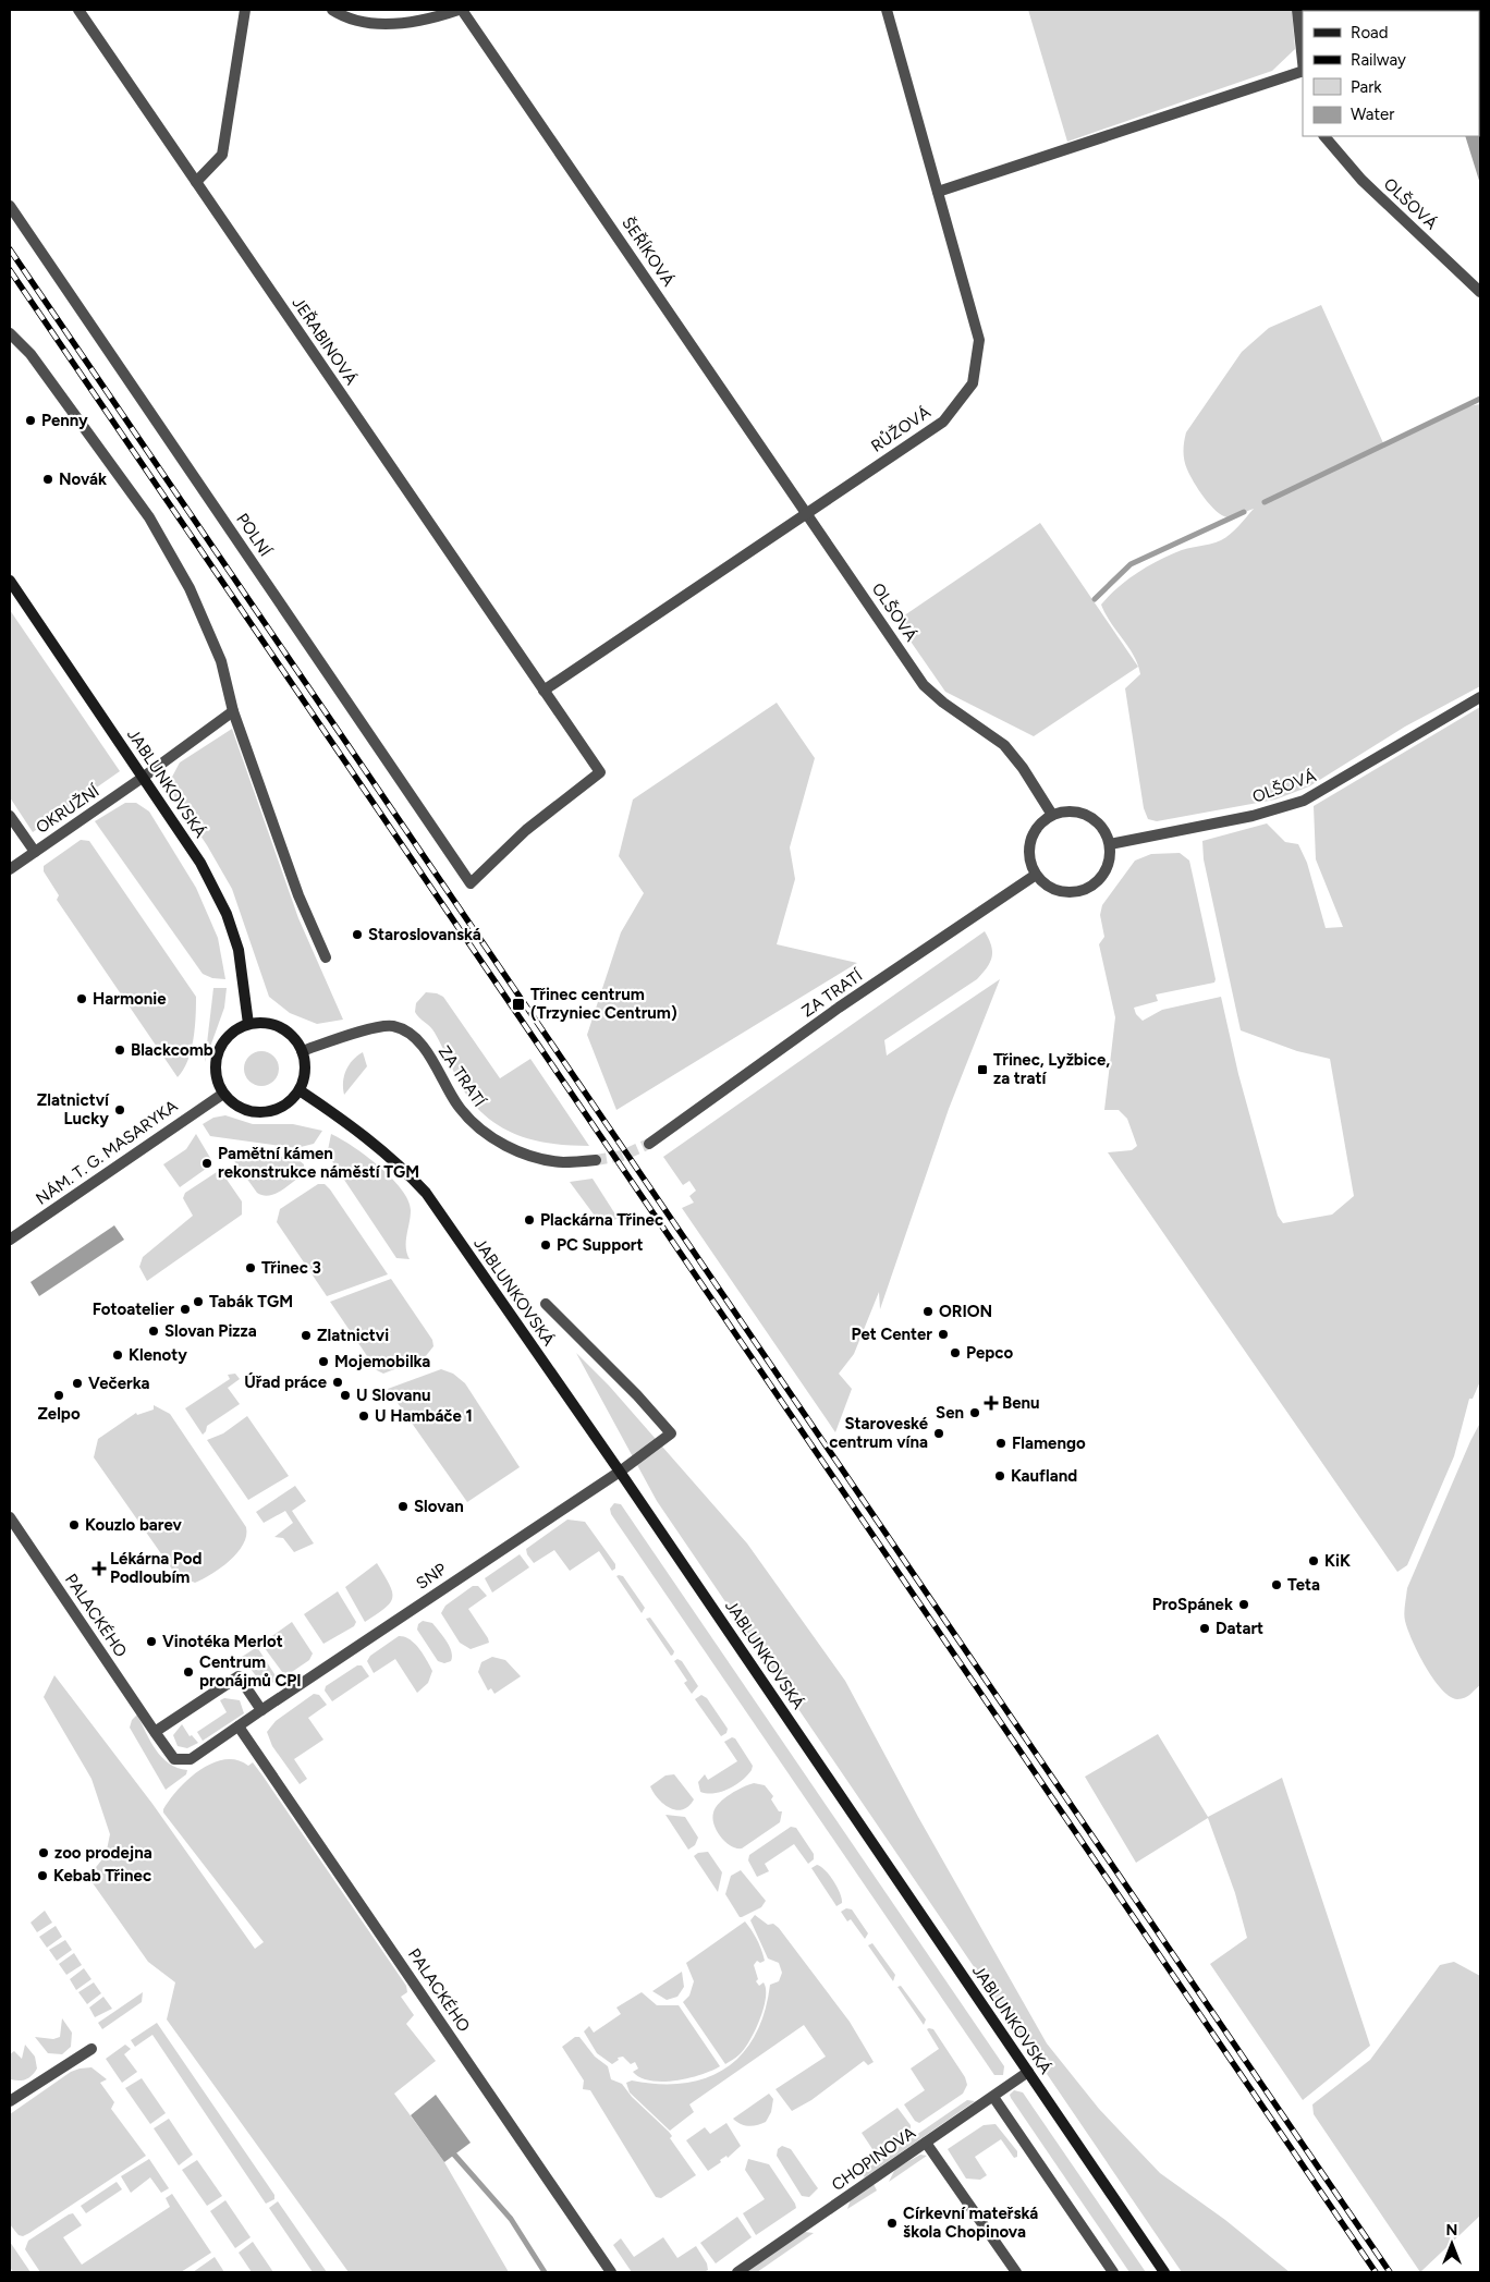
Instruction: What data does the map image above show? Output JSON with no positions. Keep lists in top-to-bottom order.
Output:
{
  "streets": {
    "main road": ["JABLUNKOVSKÁ"],
    "street": [
      "OLŠOVÁ",
      "ŠEŘÍKOVÁ",
      "JEŘABINOVÁ",
      "RŮŽOVÁ",
      "POLNÍ",
      "OKRUŽNÍ",
      "ZA TRATÍ",
      "NÁM. T. G. MASARYKA",
      "SNP",
      "PALACKÉHO",
      "CHOPINOVA"
    ]
  },
  "crossings": [
    ["OLŠOVÁ", "ŠEŘÍKOVÁ"],
    ["OLŠOVÁ", "RŮŽOVÁ"],
    ["OLŠOVÁ", "ZA TRATÍ"],
    ["ŠEŘÍKOVÁ", "RŮŽOVÁ"],
    ["JEŘABINOVÁ", "RŮŽOVÁ"],
    ["JEŘABINOVÁ", "POLNÍ"],
    ["JABLUNKOVSKÁ", "OKRUŽNÍ"],
    ["JABLUNKOVSKÁ", "ZA TRATÍ"],
    ["JABLUNKOVSKÁ", "NÁM. T. G. MASARYKA"],
    ["JABLUNKOVSKÁ", "SNP"],
    ["JABLUNKOVSKÁ", "CHOPINOVA"],
    ["ZA TRATÍ", "NÁM. T. G. MASARYKA"],
    ["SNP", "PALACKÉHO"]
  ],
  "places": {
    "other": [
      "Penny",
      "Novák",
      "Staroslovanská",
      "Harmonie",
      "Blackcomb",
      "Zlatnictví Lucky",
      "Pamětní kámen rekonstrukce náměstí TGM",
      "Plackárna Třinec",
      "PC Support",
      "Třinec 3",
      "Tabák TGM",
      "Fotoatelier",
      "ORION",
      "Slovan Pizza",
      "Pet Center",
      "Zlatnictvi",
      "Pepco",
      "Klenoty",
      "Mojemobilka",
      "Úřad práce",
      "Večerka",
      "Zelpo",
      "U Slovanu",
      "Sen",
      "U Hambáče 1",
      "Staroveské centrum vína",
      "Flamengo",
      "Kaufland",
      "Slovan",
      "Kouzlo barev",
      "KiK",
      "Teta",
      "ProSpánek",
      "Datart",
      "Vinotéka Merlot",
      "Centrum pronájmů CPI",
      "zoo prodejna",
      "Kebab Třinec",
      "Církevní mateřská škola Chopinova"
    ],
    "transit": ["Třinec centrum (Trzyniec Centrum)", "Třinec, Lyžbice, za tratí"],
    "health": ["Benu", "Lékárna Pod Podloubím"]
  },
  "legend": [
    "Road",
    "Railway",
    "Park",
    "Water"
  ],
  "north": "top"
}
